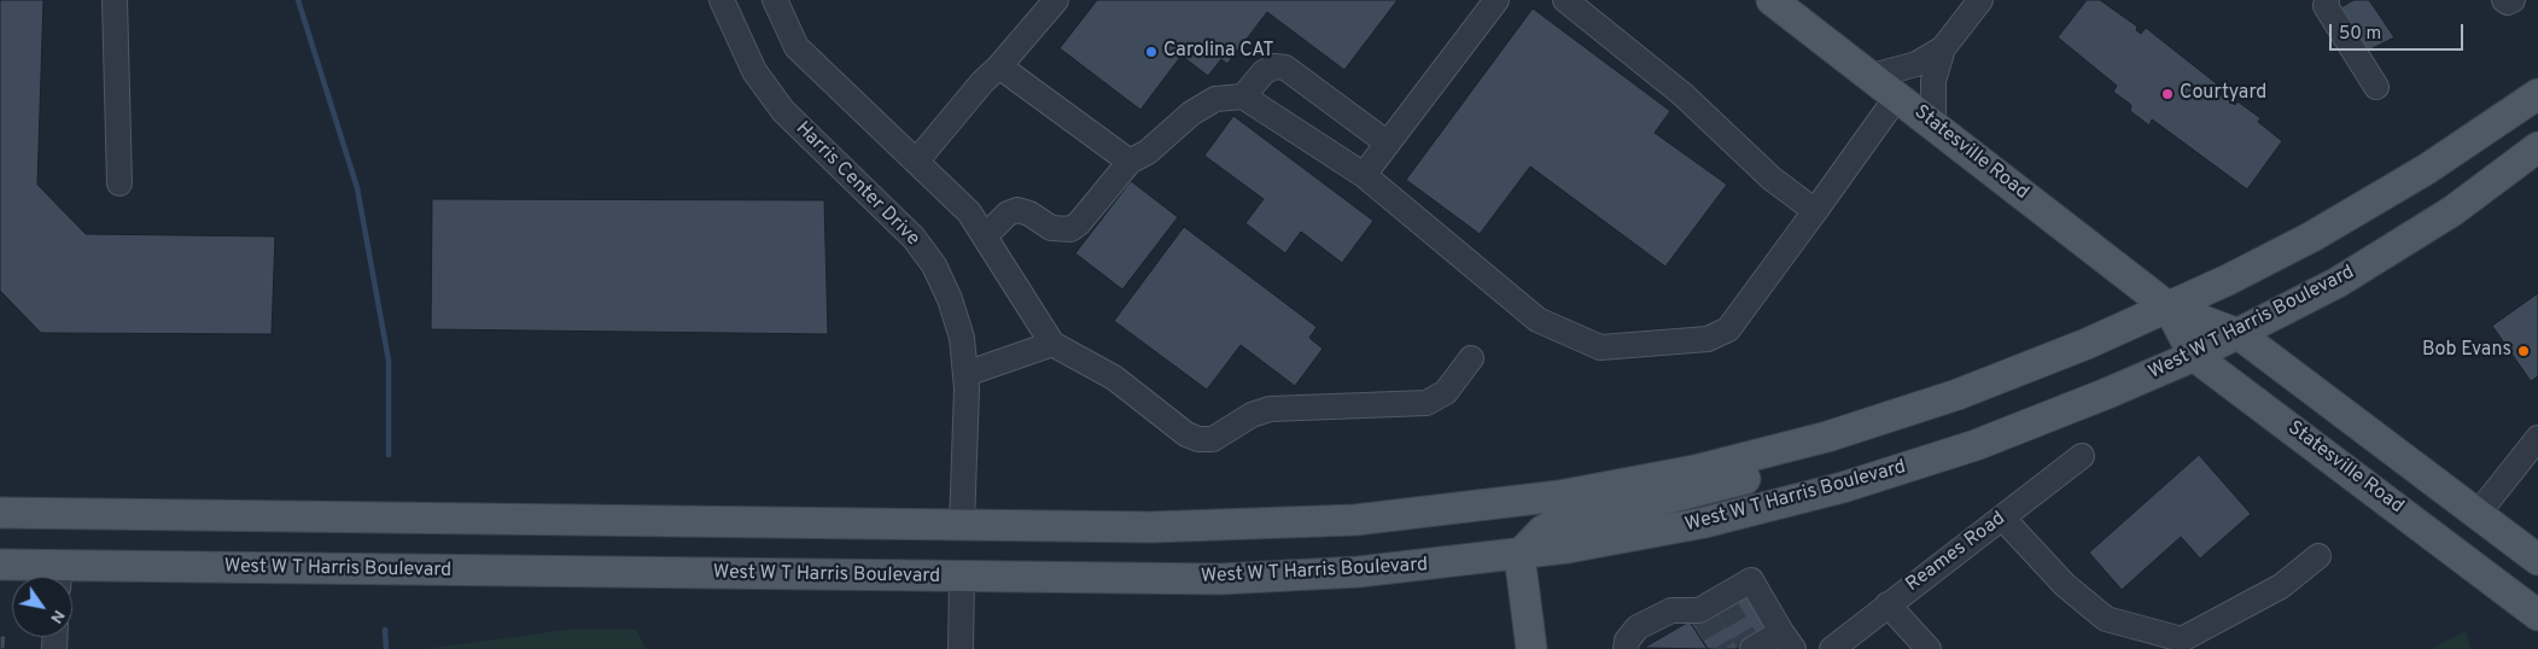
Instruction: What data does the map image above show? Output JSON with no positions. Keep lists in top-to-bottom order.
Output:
{
  "streets": {
    "main road": ["Statesville Road", "West W T Harris Boulevard"],
    "street": ["Harris Center Drive", "Reames Road"]
  },
  "crossings": [
    ["Statesville Road", "West W T Harris Boulevard"]
  ],
  "places": ["Carolina CAT", "Courtyard", "Bob Evans"],
  "scale_bar": "50 m",
  "north": "bottom right"
}
